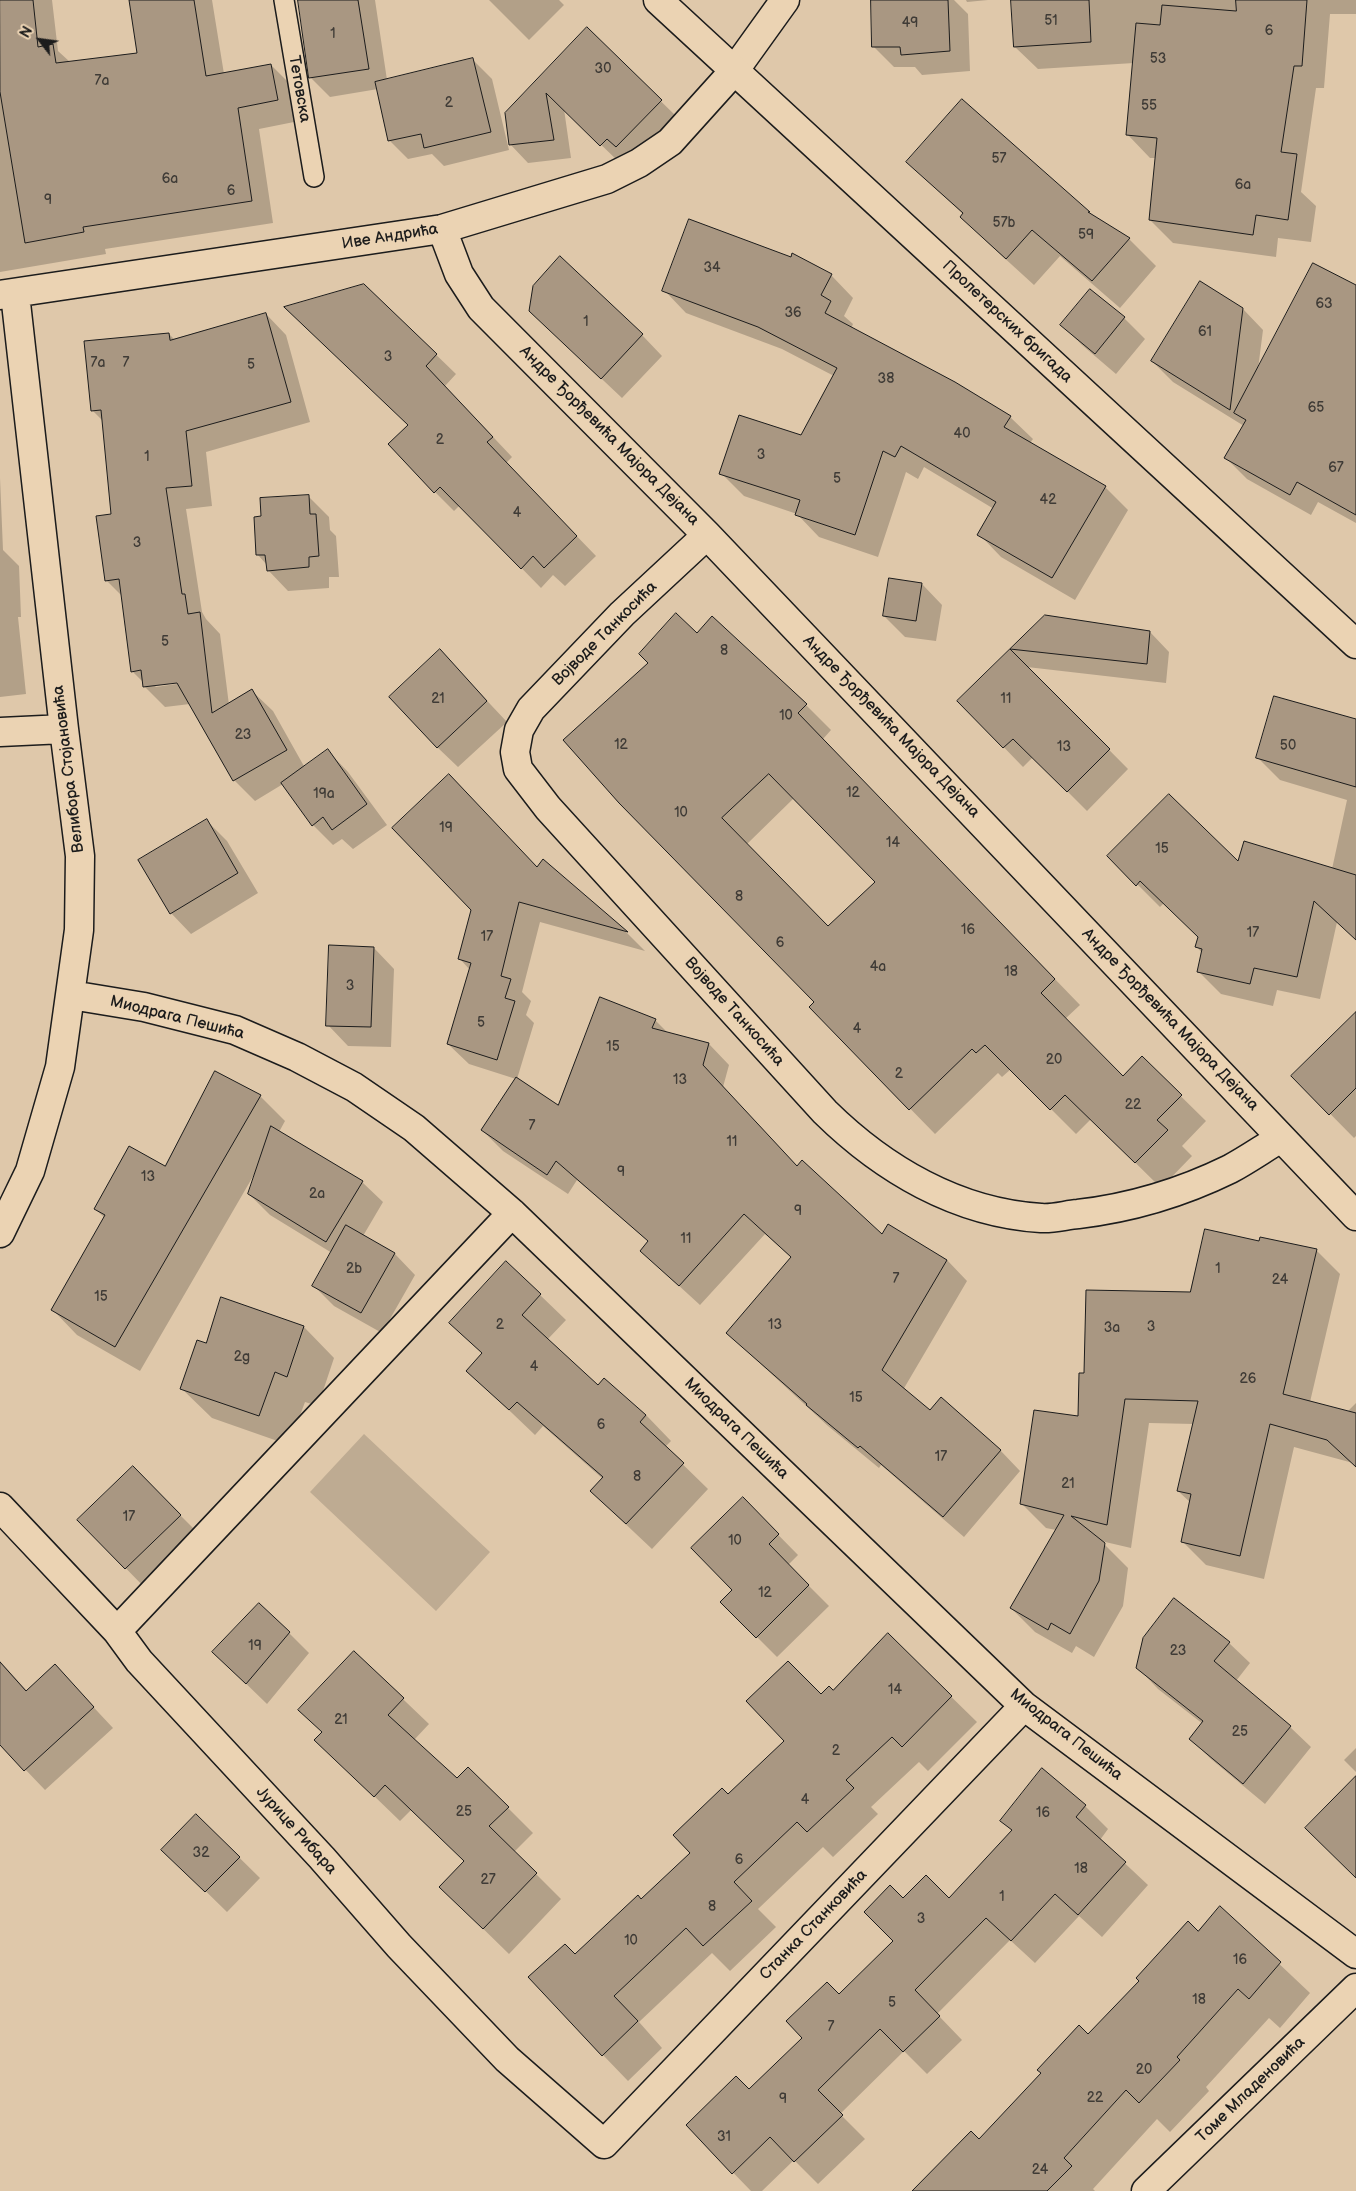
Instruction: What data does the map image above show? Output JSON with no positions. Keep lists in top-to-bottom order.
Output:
{
  "streets": {
    "street": [
      "Иве Андрића",
      "Пролетерских бригада",
      "Андре Ђорђевића Мајора Дејана",
      "Војводе Танкосића",
      "Велибора Стојановића",
      "Миодрага Пешића",
      "Јурице Рибара",
      "Станка Станковића",
      "Томе Младеновића"
    ],
    "lane": ["Тетовска"]
  },
  "crossings": [
    ["Иве Андрића", "Пролетерских бригада"],
    ["Иве Андрића", "Андре Ђорђевића Мајора Дејана"],
    ["Иве Андрића", "Велибора Стојановића"],
    ["Андре Ђорђевића Мајора Дејана", "Војводе Танкосића"],
    ["Велибора Стојановића", "Миодрага Пешића"],
    ["Миодрага Пешића", "Станка Станковића"],
    ["Јурице Рибара", "Станка Станковића"]
  ],
  "house_numbers": [
    "51",
    "49",
    "6",
    "1",
    "53",
    "30",
    "7a",
    "2",
    "55",
    "57",
    "6a",
    "6a",
    "6",
    "9",
    "57b",
    "59",
    "34",
    "63",
    "36",
    "1",
    "61",
    "3",
    "7a",
    "7",
    "5",
    "38",
    "65",
    "40",
    "2",
    "3",
    "1",
    "67",
    "5",
    "42",
    "4",
    "3",
    "5",
    "8",
    "21",
    "11",
    "10",
    "23",
    "12",
    "50",
    "13",
    "12",
    "19a",
    "10",
    "19",
    "14",
    "15",
    "8",
    "16",
    "17",
    "17",
    "6",
    "4a",
    "18",
    "3",
    "5",
    "4",
    "15",
    "20",
    "2",
    "13",
    "22",
    "7",
    "11",
    "9",
    "13",
    "2a",
    "9",
    "11",
    "2b",
    "1",
    "7",
    "24",
    "15",
    "2",
    "13",
    "3",
    "3a",
    "2g",
    "4",
    "26",
    "15",
    "6",
    "17",
    "8",
    "21",
    "17",
    "10",
    "12",
    "19",
    "23",
    "14",
    "21",
    "25",
    "2",
    "4",
    "25",
    "16",
    "32",
    "6",
    "18",
    "27",
    "1",
    "8",
    "3",
    "10",
    "16",
    "18",
    "5",
    "7",
    "20",
    "22",
    "9",
    "31",
    "24"
  ],
  "north": "top left"
}
